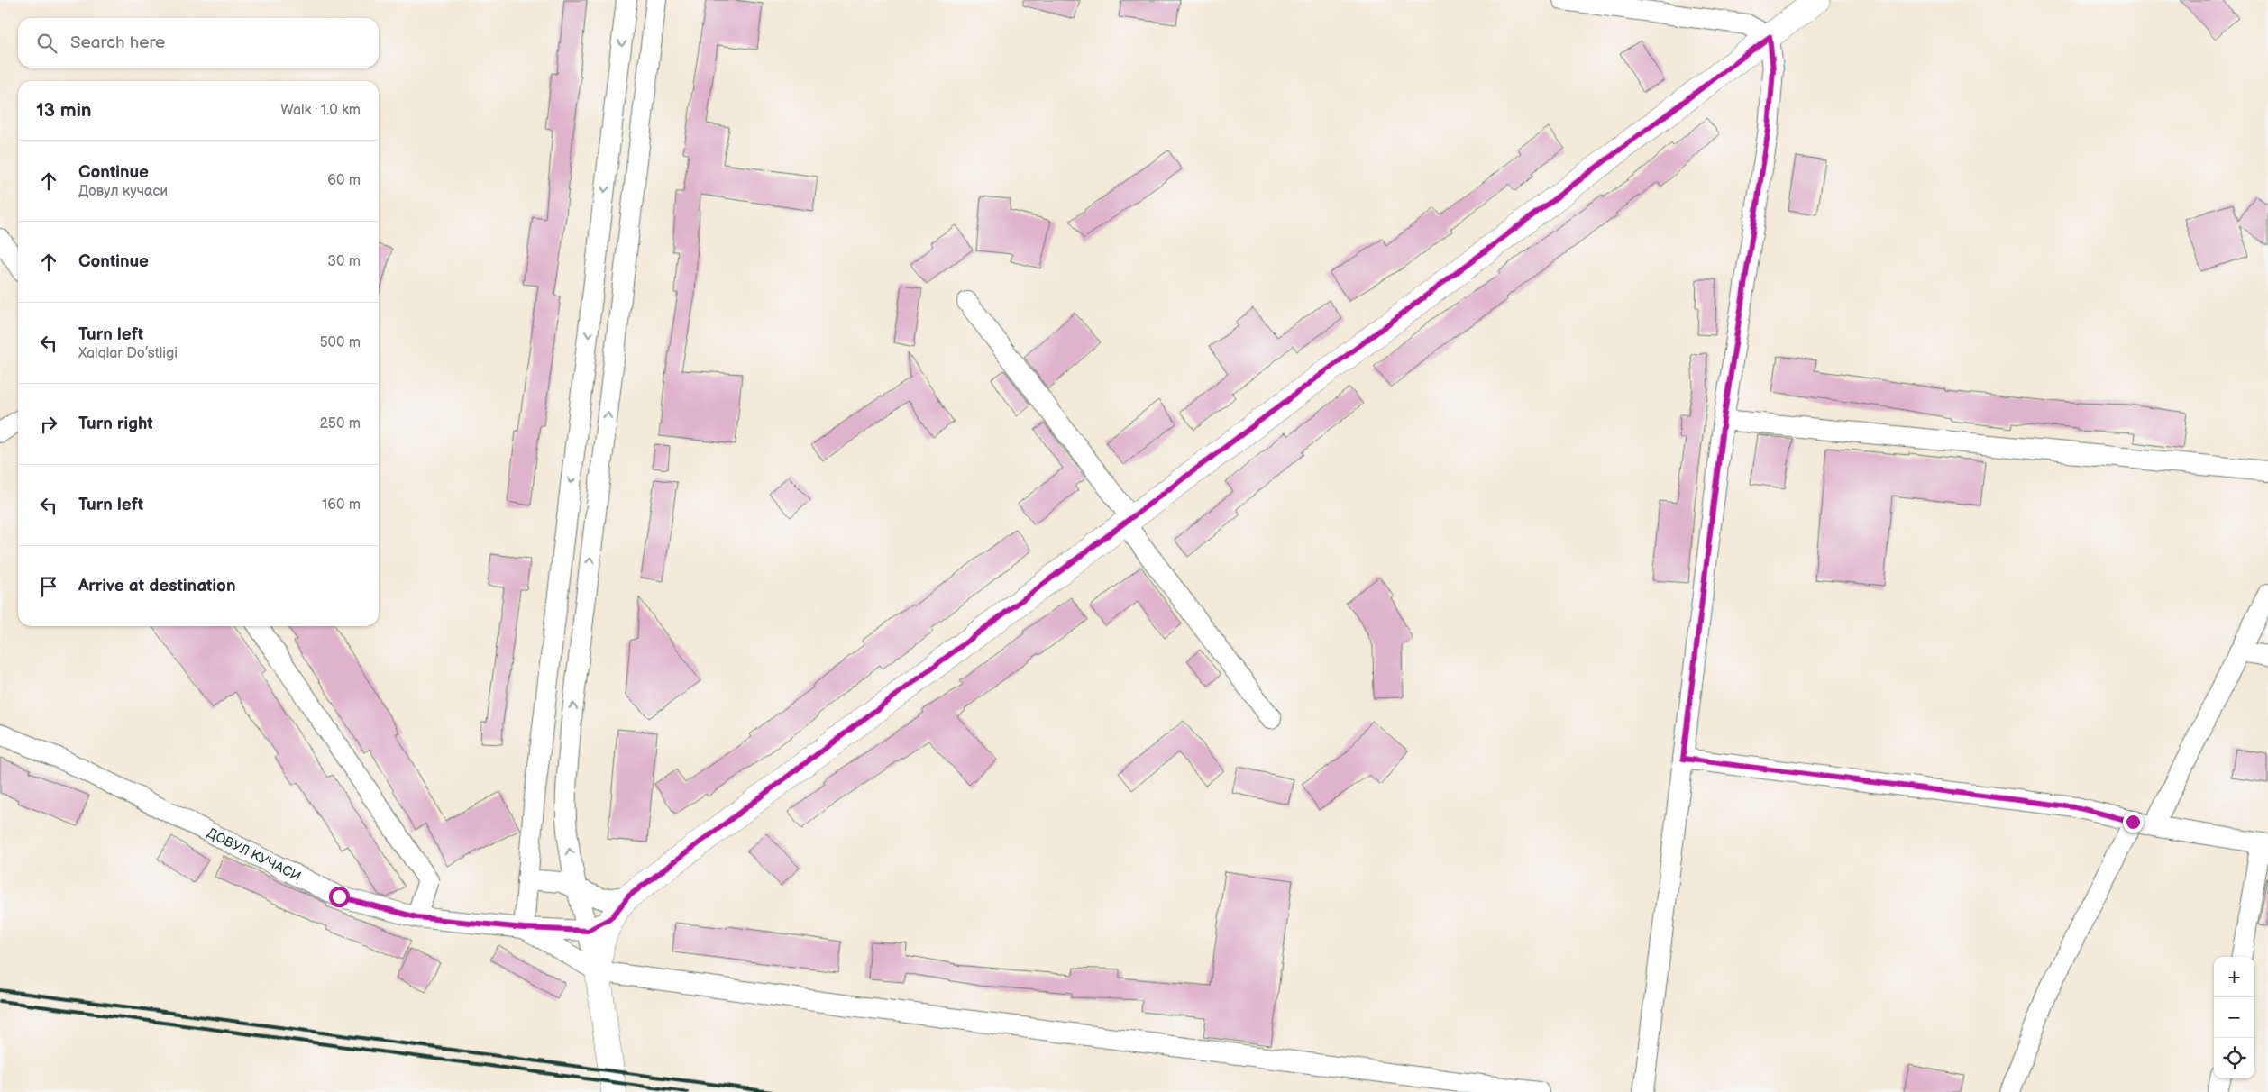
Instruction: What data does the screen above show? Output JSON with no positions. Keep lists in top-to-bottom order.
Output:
{
  "streets": {
    "street": ["ДОВУЛ КУЧАСИ"]
  },
  "page": {
    "search": "Search here",
    "heading": ["13 min", "Walk · 1.0 km"],
    "list": [
      ["Continue", "Довул кучаси", "60 m"],
      ["Continue", "30 m"],
      ["Turn left", "Xalqlar Do’stligi", "500 m"],
      ["Turn right", "250 m"],
      ["Turn left", "160 m"],
      "Arrive at destination"
    ],
    "map_buttons": ["+", "−"]
  }
}
